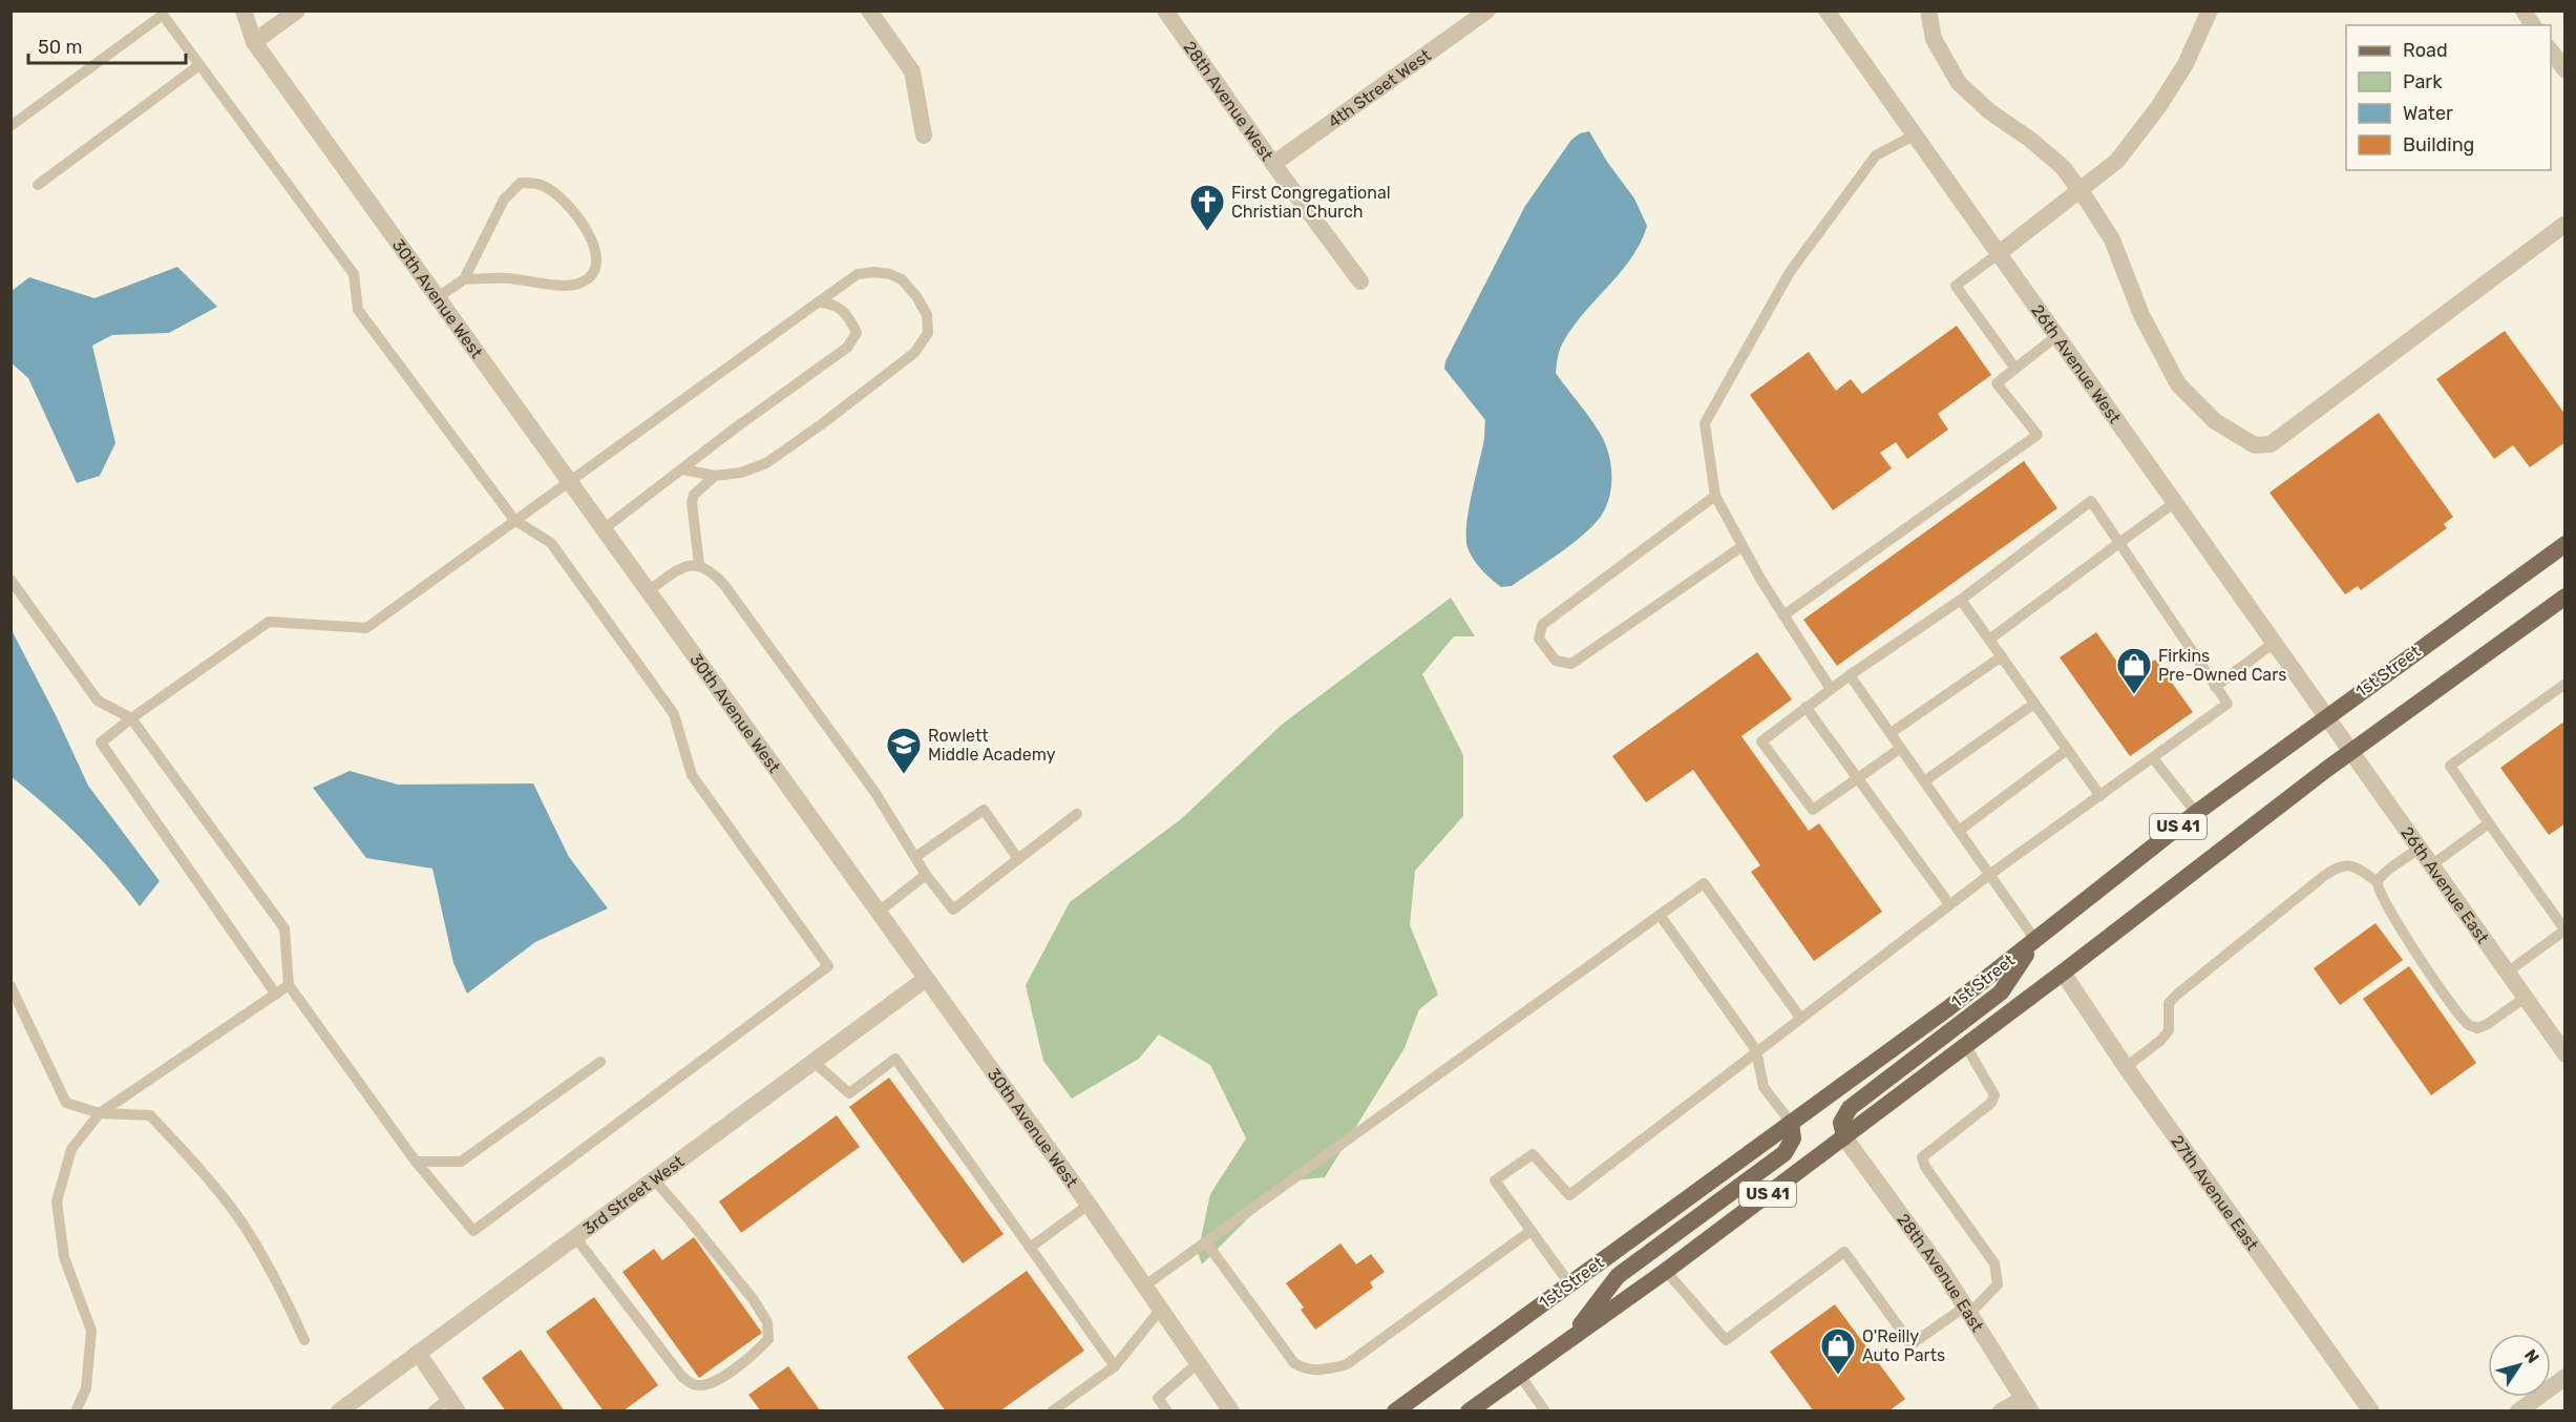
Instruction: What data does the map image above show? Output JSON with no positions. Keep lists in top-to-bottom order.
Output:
{
  "streets": {
    "main road": ["1st Street", "US 41"],
    "street": [
      "4th Street West",
      "28th Avenue West",
      "30th Avenue West",
      "26th Avenue West",
      "26th Avenue East",
      "27th Avenue East",
      "3rd Street West",
      "28th Avenue East"
    ]
  },
  "crossings": [
    ["4th Street West", "28th Avenue West"],
    ["30th Avenue West", "3rd Street West"],
    ["26th Avenue West", "1st Street"],
    ["26th Avenue West", "26th Avenue East"],
    ["1st Street", "26th Avenue East"],
    ["US 41", "26th Avenue East"],
    ["US 41", "27th Avenue East"],
    ["US 41", "28th Avenue East"]
  ],
  "places": {
    "church": ["First Congregational Christian Church"],
    "shop": ["Firkins Pre-Owned Cars", "O'Reilly Auto Parts"],
    "school or university": ["Rowlett Middle Academy"]
  },
  "legend": [
    "Road",
    "Park",
    "Water",
    "Building"
  ],
  "scale_bar": "50 m",
  "north": "top right"
}
